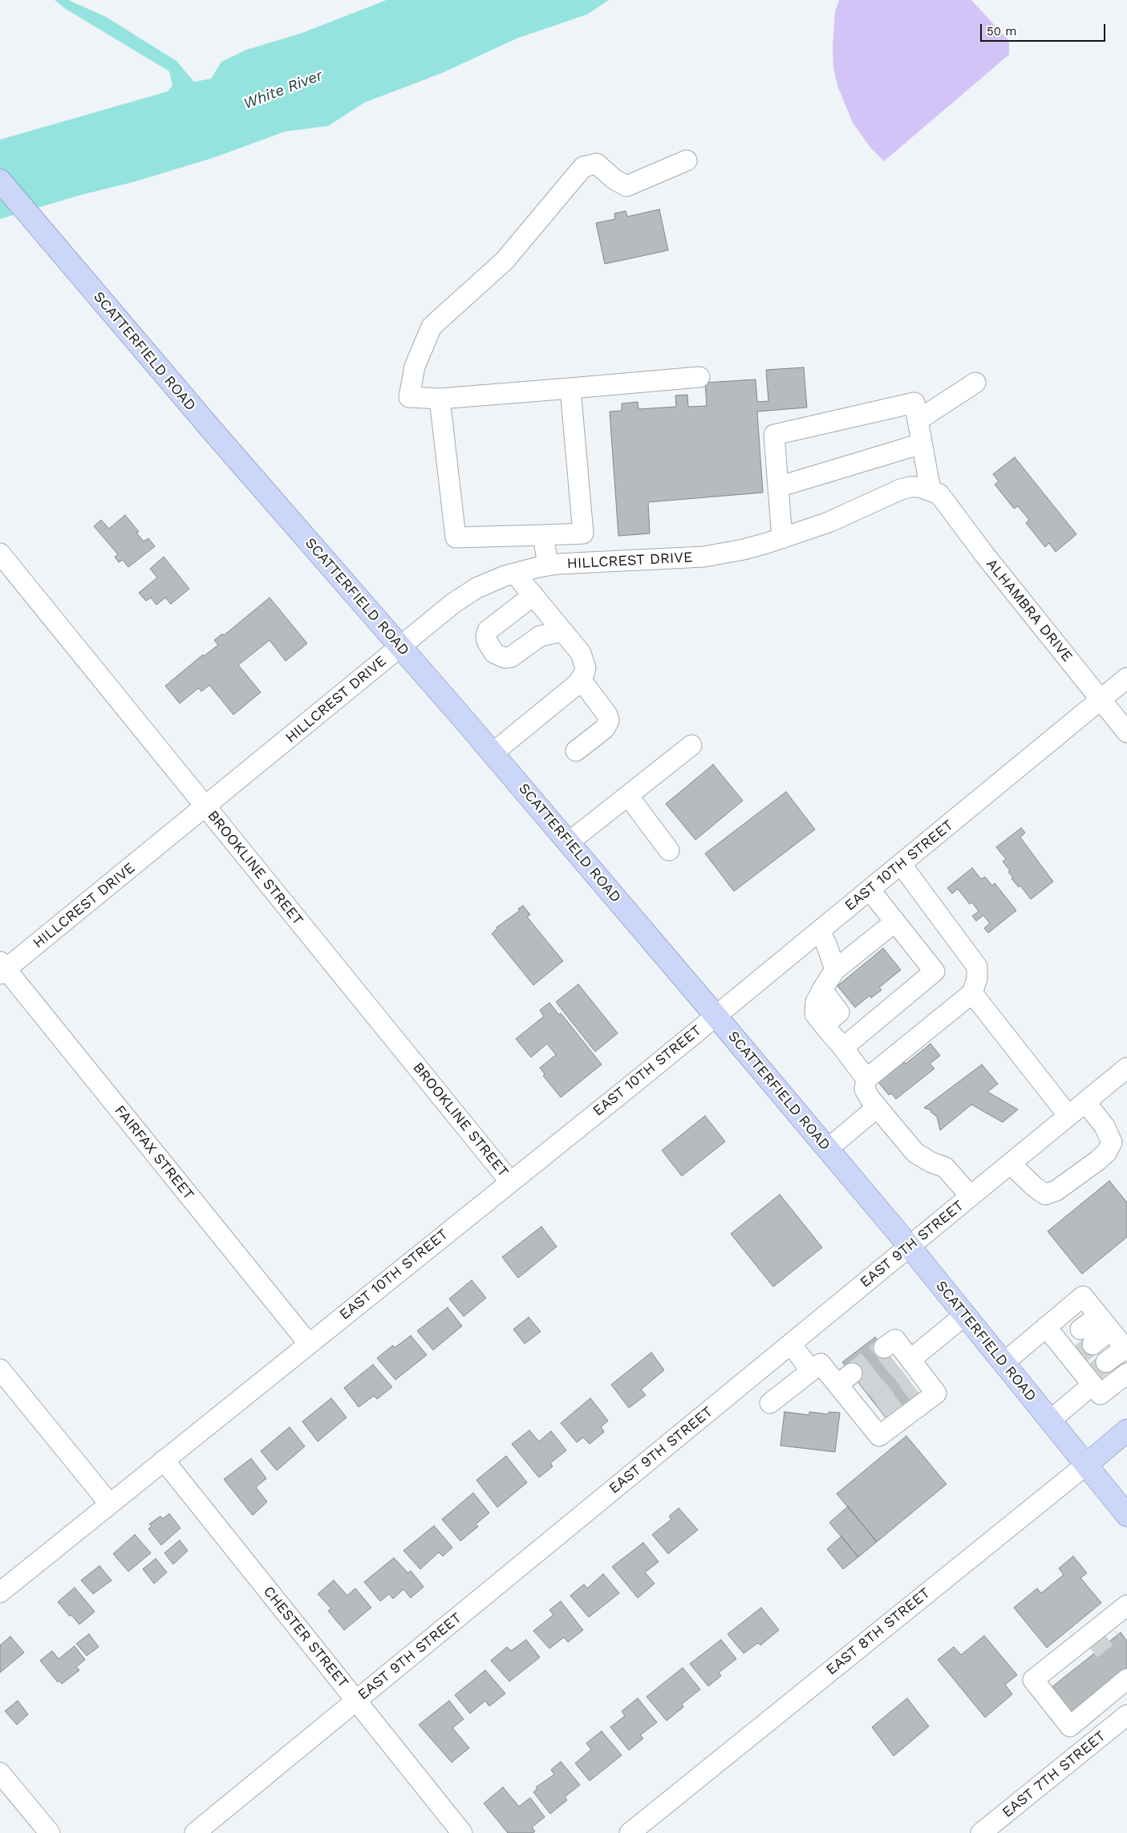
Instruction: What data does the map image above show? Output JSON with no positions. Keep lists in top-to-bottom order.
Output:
{
  "streets": {
    "main road": ["SCATTERFIELD ROAD", "EAST 8TH STREET"],
    "street": [
      "HILLCREST DRIVE",
      "ALHAMBRA DRIVE",
      "EAST 10TH STREET",
      "BROOKLINE STREET",
      "FAIRFAX STREET",
      "EAST 9TH STREET",
      "CHESTER STREET",
      "EAST 7TH STREET"
    ]
  },
  "crossings": [
    ["SCATTERFIELD ROAD", "HILLCREST DRIVE"],
    ["SCATTERFIELD ROAD", "EAST 10TH STREET"],
    ["SCATTERFIELD ROAD", "EAST 9TH STREET"],
    ["SCATTERFIELD ROAD", "EAST 8TH STREET"],
    ["HILLCREST DRIVE", "ALHAMBRA DRIVE"],
    ["HILLCREST DRIVE", "BROOKLINE STREET"],
    ["HILLCREST DRIVE", "FAIRFAX STREET"],
    ["ALHAMBRA DRIVE", "EAST 10TH STREET"],
    ["EAST 10TH STREET", "BROOKLINE STREET"],
    ["EAST 10TH STREET", "FAIRFAX STREET"],
    ["EAST 10TH STREET", "CHESTER STREET"],
    ["EAST 9TH STREET", "CHESTER STREET"]
  ],
  "water": ["White River"],
  "scale_bar": "50 m"
}
